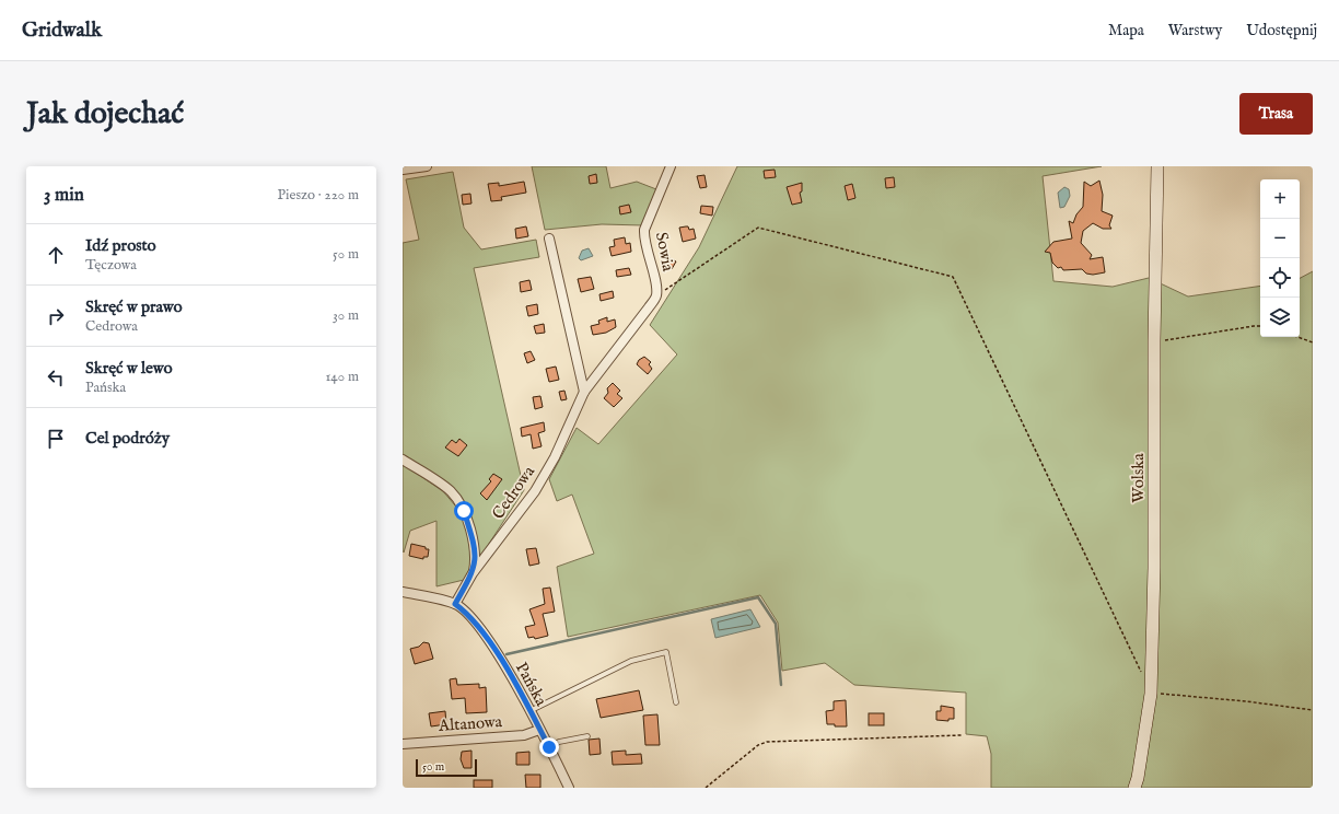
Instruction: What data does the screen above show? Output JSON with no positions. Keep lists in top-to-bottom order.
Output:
{
  "streets": {
    "street": [
      "Sowia",
      "Wolska",
      "Cedrowa",
      "Pańska",
      "Altanowa"
    ]
  },
  "crossings": [
    ["Sowia", "Cedrowa"],
    ["Cedrowa", "Pańska"],
    ["Pańska", "Altanowa"]
  ],
  "scale_bar": "50 m",
  "page": {
    "header": "Gridwalk",
    "nav": ["Mapa", "Warstwy", "Udostępnij"],
    "buttons": "Trasa",
    "title": "Jak dojechać",
    "heading": ["3 min", "Pieszo · 220 m"],
    "map_buttons": ["+", "−"],
    "list": [
      ["Idź prosto", "Tęczowa", "50 m"],
      ["Skręć w prawo", "Cedrowa", "30 m"],
      ["Skręć w lewo", "Pańska", "140 m"],
      "Cel podróży"
    ],
    "scale": "50 m"
  }
}
